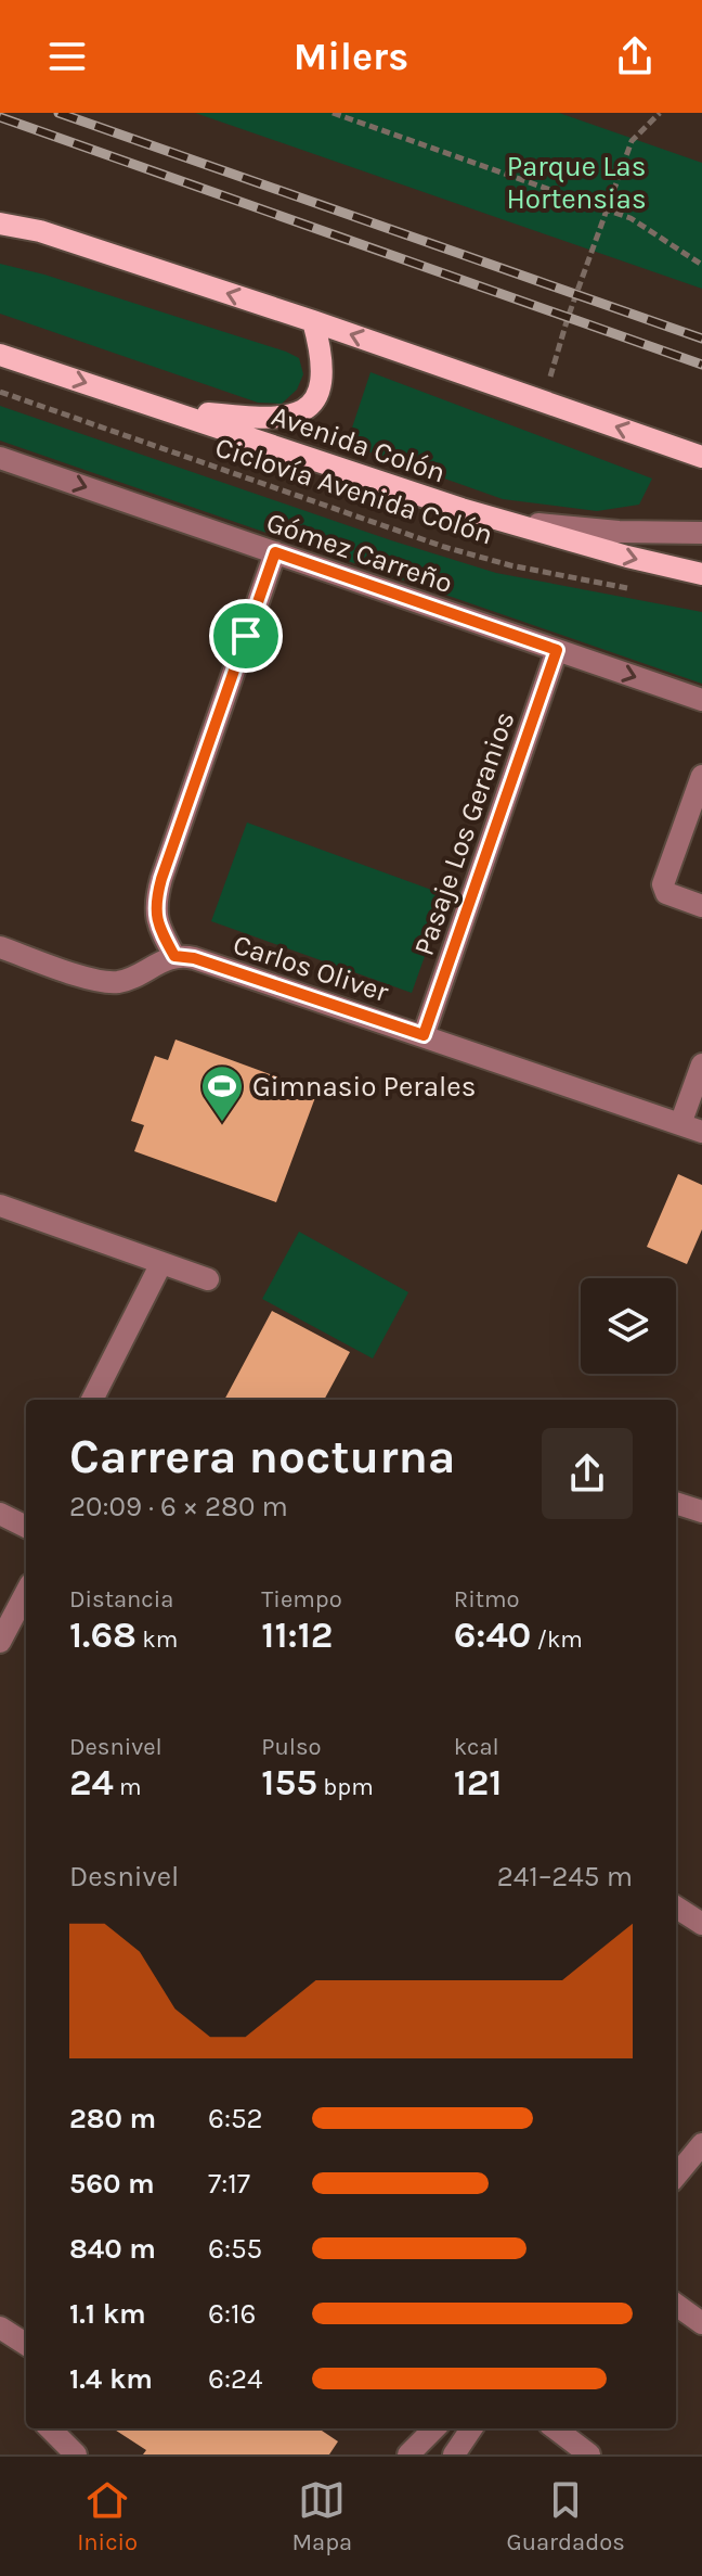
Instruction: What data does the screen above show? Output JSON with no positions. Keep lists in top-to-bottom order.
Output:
{
  "streets": {
    "main road": ["Avenida Colón"],
    "street": ["Gómez Carreño", "Pasaje Los Geranios", "Carlos Oliver"],
    "path": ["Ciclovía Avenida Colón"]
  },
  "crossings": [
    ["Gómez Carreño", "Pasaje Los Geranios"],
    ["Pasaje Los Geranios", "Carlos Oliver"]
  ],
  "one_way": ["Gómez Carreño"],
  "parks": ["Parque Las Hortensias"],
  "places": {
    "sports": ["Gimnasio Perales"]
  },
  "page": {
    "header": "Milers",
    "heading": ["Carrera nocturna", "20:09 · 6 × 280 m"],
    "stats": [
      ["Distancia", "1.68 km"],
      ["Tiempo", "11:12"],
      ["Ritmo", "6:40 /km"],
      ["Desnivel", "24 m"],
      ["Pulso", "155 bpm"],
      ["kcal", "121"]
    ],
    "chart": ["Desnivel", "241–245 m"],
    "list": [
      {
        "name": "280 m",
        "note": "6:52"
      },
      {
        "name": "560 m",
        "note": "7:17"
      },
      {
        "name": "840 m",
        "note": "6:55"
      },
      {
        "name": "1.1 km",
        "note": "6:16"
      },
      {
        "name": "1.4 km",
        "note": "6:24"
      }
    ],
    "tabs": ["Inicio", "Mapa", "Guardados"]
  }
}
